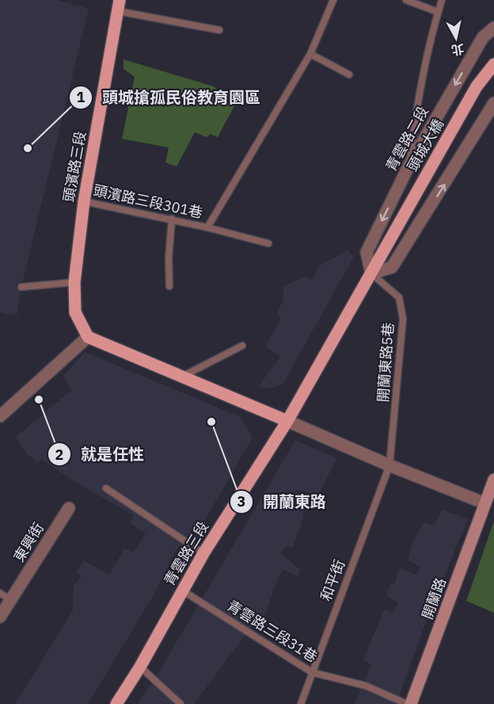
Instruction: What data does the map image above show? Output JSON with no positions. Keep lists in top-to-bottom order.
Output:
{
  "streets": {
    "main road": ["頭城大橋", "頭濱路三段", "青雲路三段"],
    "street": ["青雲路二段", "東興街", "開蘭路"],
    "lane": [
      "頭濱路三段301巷",
      "開蘭東路5巷",
      "和平街",
      "青雲路三段31巷"
    ]
  },
  "crossings": [
    ["青雲路二段", "頭城大橋"],
    ["青雲路二段", "開蘭東路5巷"],
    ["頭城大橋", "開蘭東路5巷"],
    ["頭濱路三段", "頭濱路三段301巷"],
    ["開蘭東路5巷", "和平街"],
    ["青雲路三段", "青雲路三段31巷"],
    ["和平街", "青雲路三段31巷"]
  ],
  "places": ["頭城搶孤民俗教育園區", "就是任性", "開蘭東路"],
  "north": "bottom"
}
